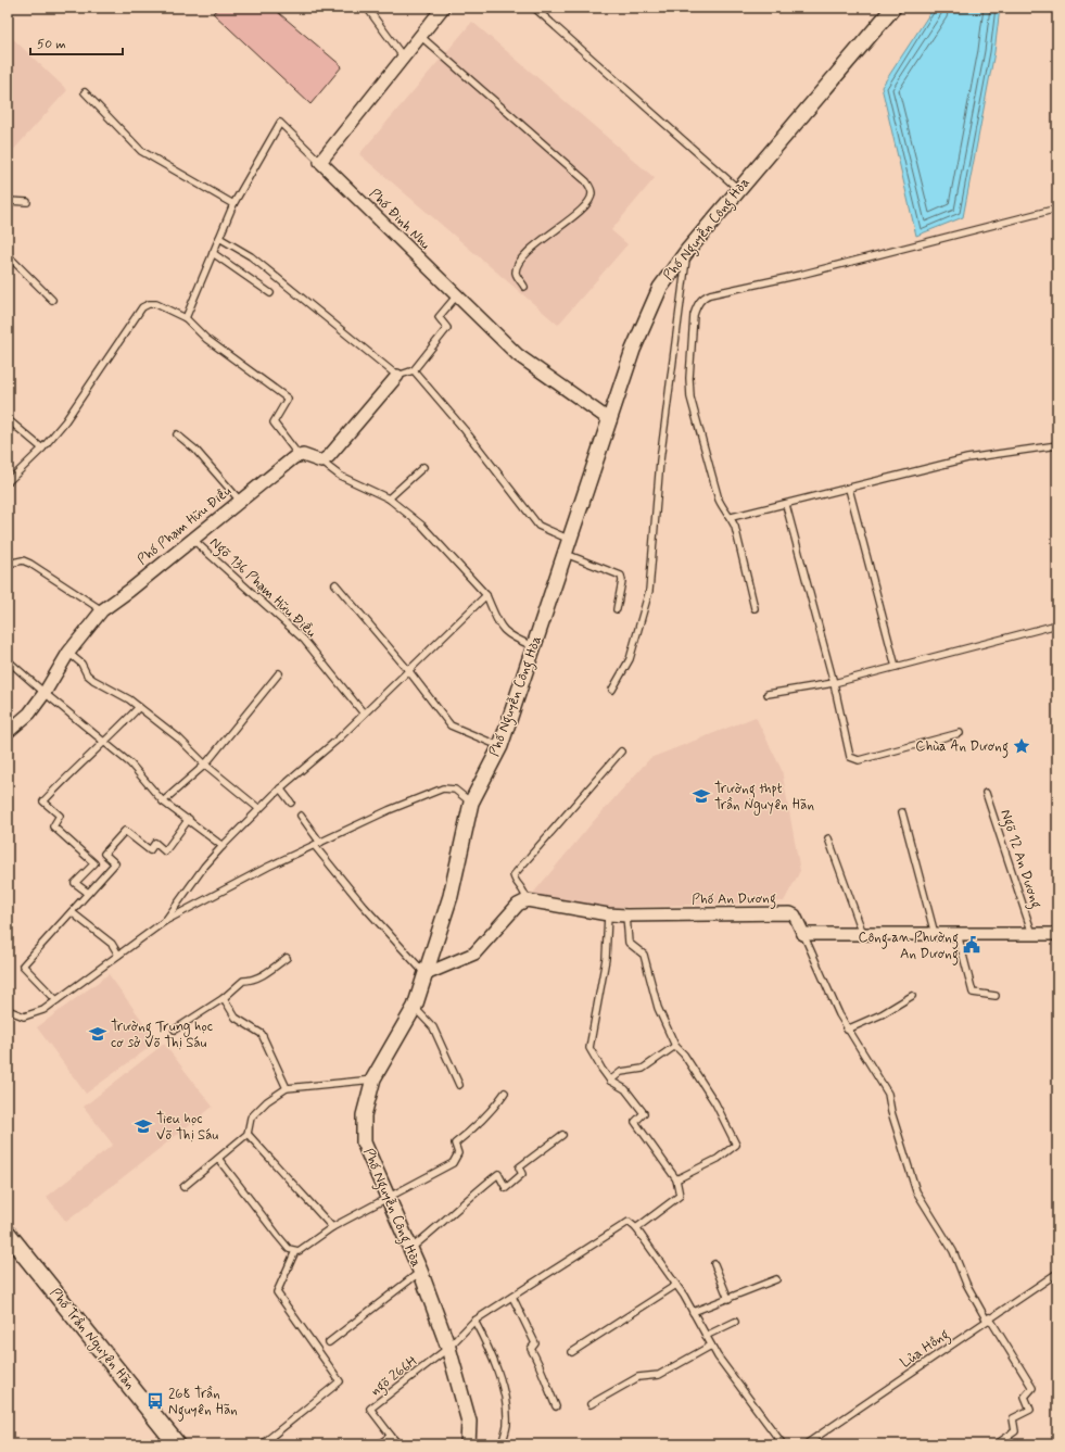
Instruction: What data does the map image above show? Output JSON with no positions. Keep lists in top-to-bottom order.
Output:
{
  "streets": {
    "main road": ["Phố Trần Nguyên Hãn"],
    "street": [
      "Phố Đinh Nhu",
      "Phố Nguyễn Công Hòa",
      "Phố Phạm Hữu Điều",
      "Phố An Dương"
    ],
    "lane": [
      "Ngõ 136 Phạm Hữu Điều",
      "Ngõ 12 An Dương",
      "Lủa Hồng",
      "ngõ 266H"
    ]
  },
  "crossings": [
    ["Phố Đinh Nhu", "Phố Nguyễn Công Hòa"],
    ["Phố Nguyễn Công Hòa", "ngõ 266H"],
    ["Phố Phạm Hữu Điều", "Ngõ 136 Phạm Hữu Điều"]
  ],
  "places": {
    "place": ["Chùa An Dương"],
    "school or university": ["Trường thpt Trần Nguyên Hãn", "Trường Trung học cơ sở Võ Thị Sáu", "Tieu học Võ Thị Sáu"],
    "public building": ["Công an Phường An Dương"],
    "bus stop": ["268 Trần Nguyên Hãn"]
  },
  "scale_bar": "50 m"
}
